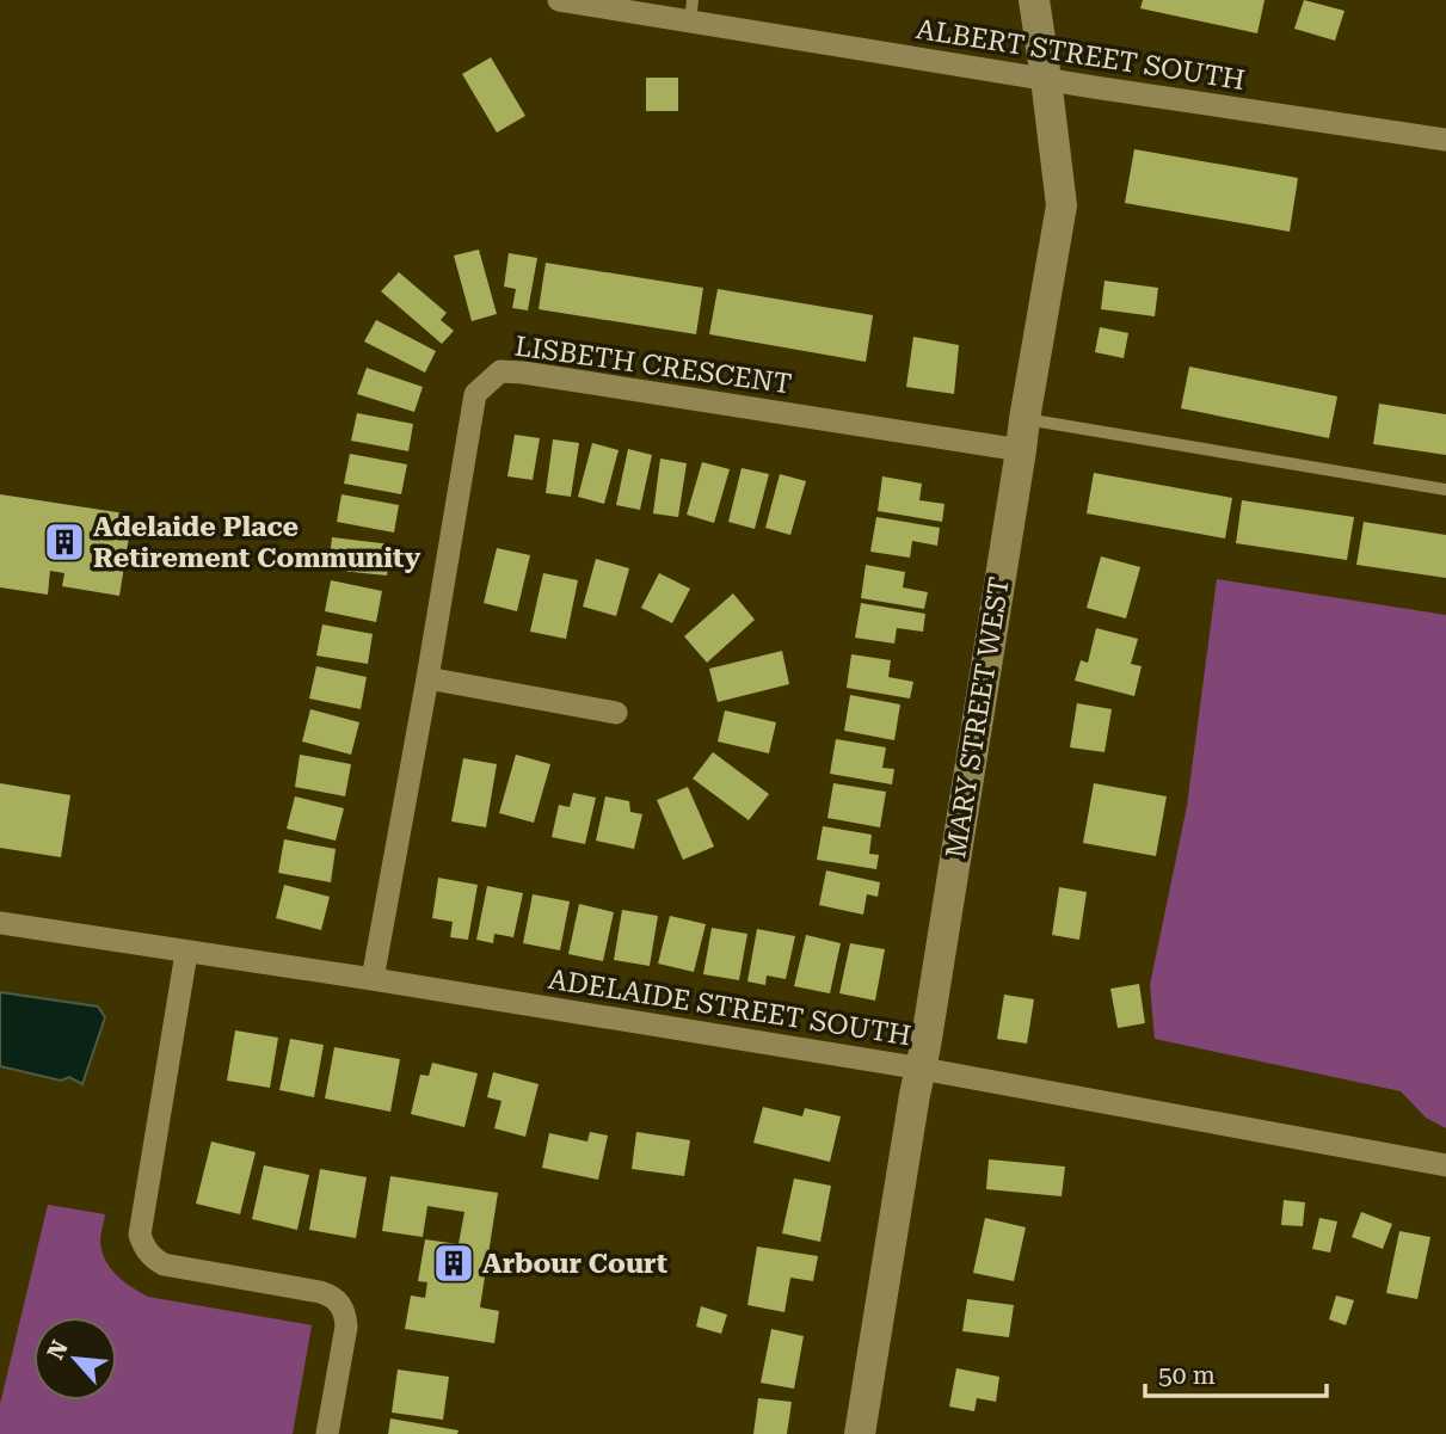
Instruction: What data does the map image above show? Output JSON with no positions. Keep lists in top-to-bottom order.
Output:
{
  "streets": {
    "street": [
      "ALBERT STREET SOUTH",
      "LISBETH CRESCENT",
      "MARY STREET WEST",
      "ADELAIDE STREET SOUTH"
    ]
  },
  "crossings": [
    ["ALBERT STREET SOUTH", "MARY STREET WEST"],
    ["LISBETH CRESCENT", "MARY STREET WEST"],
    ["LISBETH CRESCENT", "ADELAIDE STREET SOUTH"],
    ["MARY STREET WEST", "ADELAIDE STREET SOUTH"]
  ],
  "places": {
    "building": ["Adelaide Place Retirement Community", "Arbour Court"]
  },
  "scale_bar": "50 m",
  "north": "top left"
}
